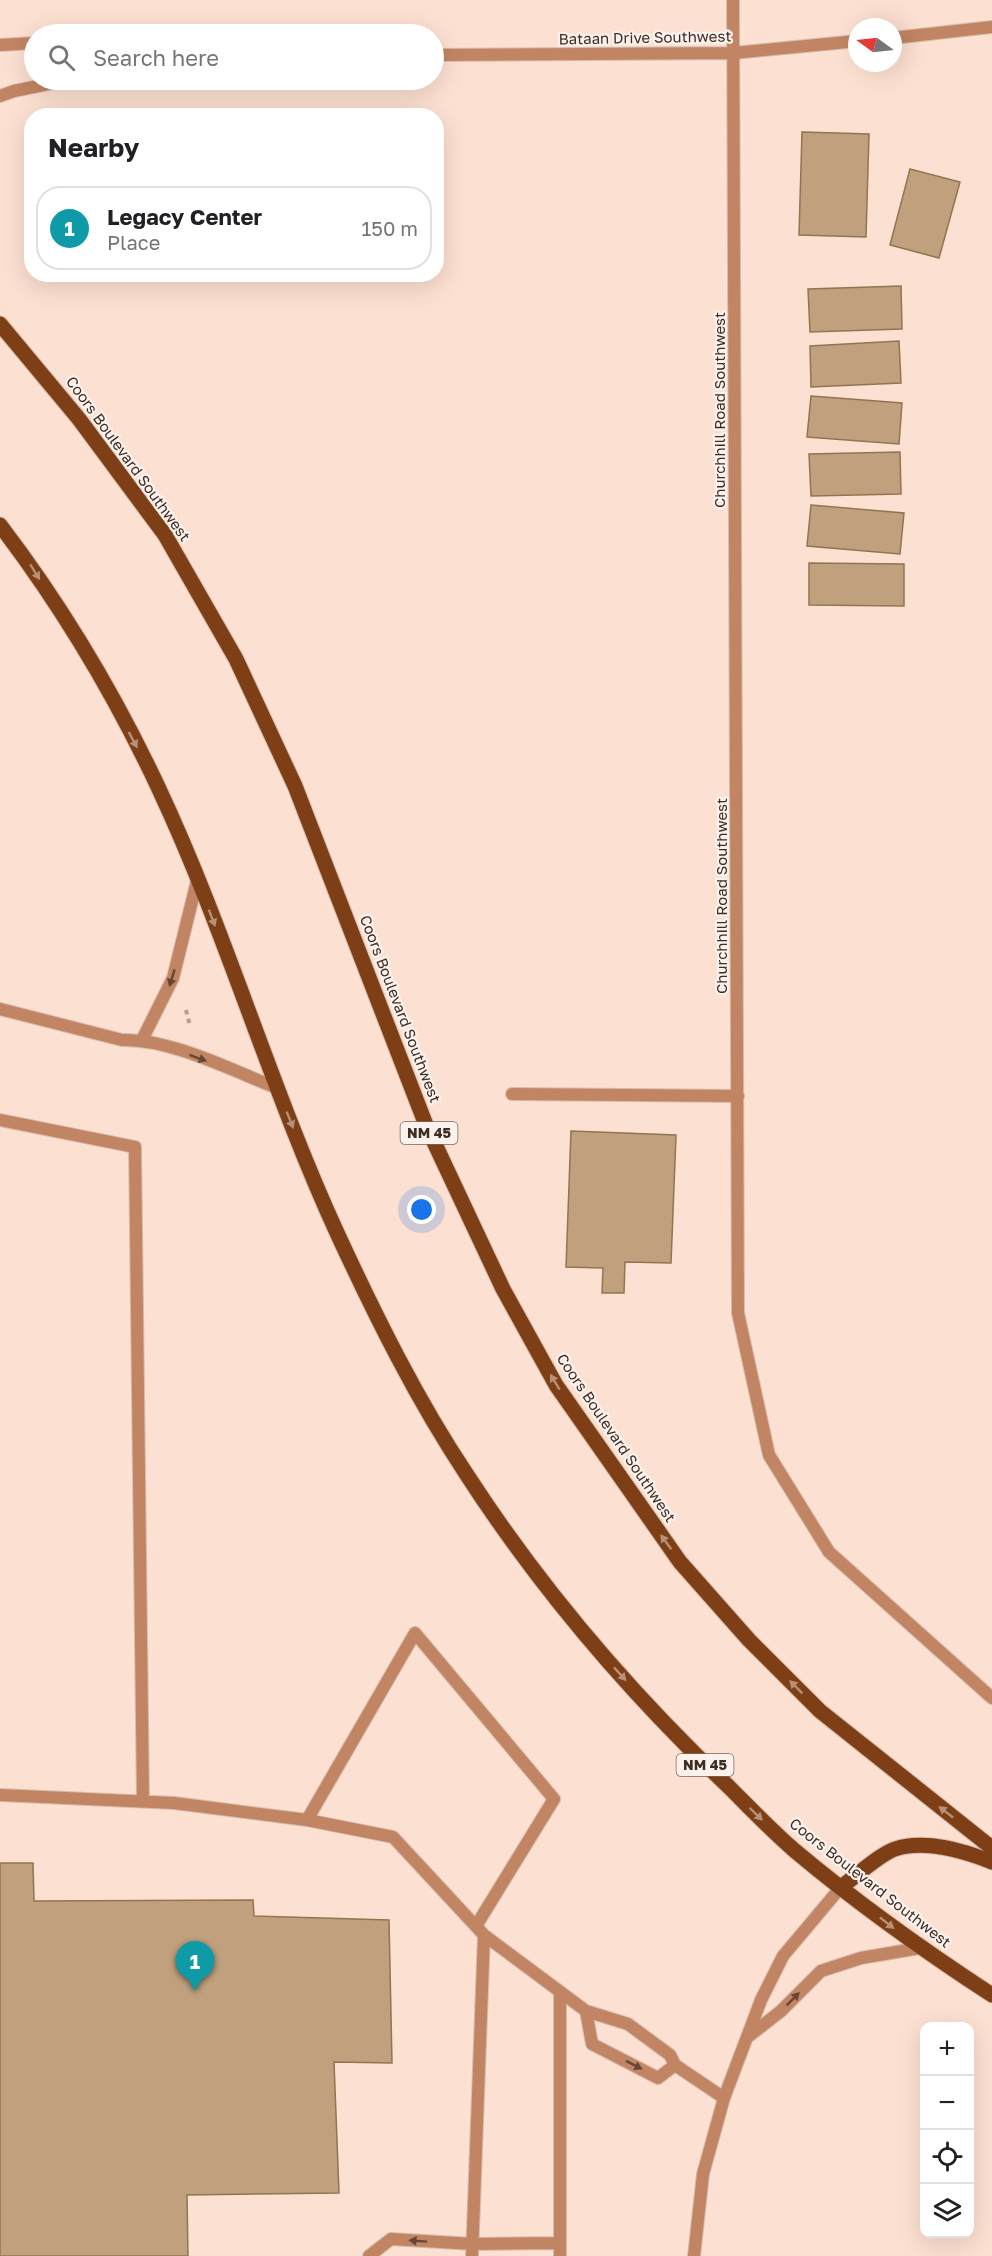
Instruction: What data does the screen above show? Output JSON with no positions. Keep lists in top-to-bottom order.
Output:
{
  "streets": {
    "main road": ["Coors Boulevard Southwest", "NM 45"],
    "street": ["Bataan Drive Southwest", "Churchhill Road Southwest"]
  },
  "crossings": [
    ["Bataan Drive Southwest", "Churchhill Road Southwest"]
  ],
  "north": "left",
  "page": {
    "search": "Search here",
    "heading": "Nearby",
    "list": [
      {
        "mark": "1",
        "name": "Legacy Center",
        "note": "Place",
        "value": "150 m"
      }
    ],
    "pins": "1",
    "map_buttons": ["+", "−"]
  }
}
